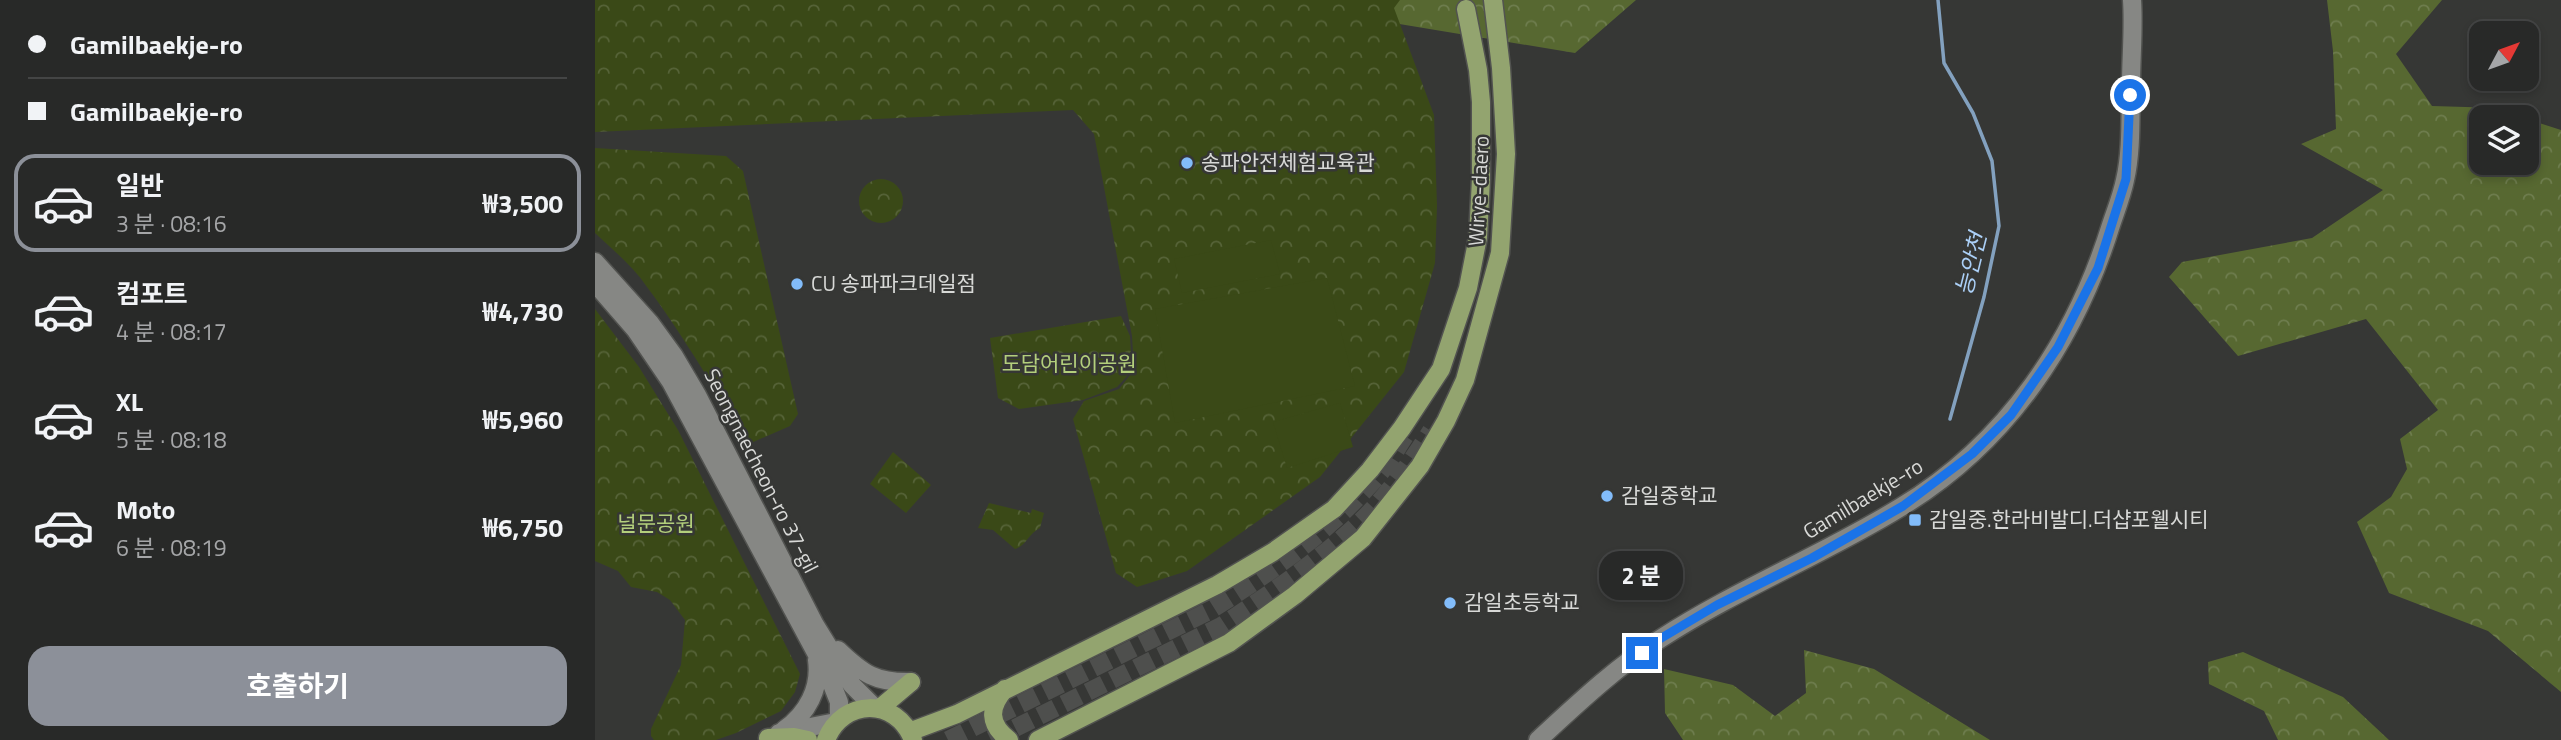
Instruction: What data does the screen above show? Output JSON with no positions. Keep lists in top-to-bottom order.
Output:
{
  "streets": {
    "main road": ["Wirye-daero", "Seongnaecheon-ro 37-gil", "Gamilbaekje-ro"]
  },
  "water": ["능안천"],
  "parks": ["도담어린이공원", "널문공원"],
  "places": {
    "other": [
      "송파안전체험교육관",
      "CU 송파파크데일점",
      "감일중학교",
      "감일초등학교"
    ],
    "transit": ["감일중.한라비발디.더샵포웰시티"]
  },
  "north": "top right",
  "page": {
    "banner": ["Gamilbaekje-ro", "Gamilbaekje-ro"],
    "list": [
      {
        "name": "일반",
        "note": "3 분 · 08:16",
        "value": "₩3,500"
      },
      {
        "name": "컴포트",
        "note": "4 분 · 08:17",
        "value": "₩4,730"
      },
      {
        "name": "XL",
        "note": "5 분 · 08:18",
        "value": "₩5,960"
      },
      {
        "name": "Moto",
        "note": "6 분 · 08:19",
        "value": "₩6,750"
      }
    ],
    "bubble": "2 분",
    "buttons": "호출하기"
  }
}
